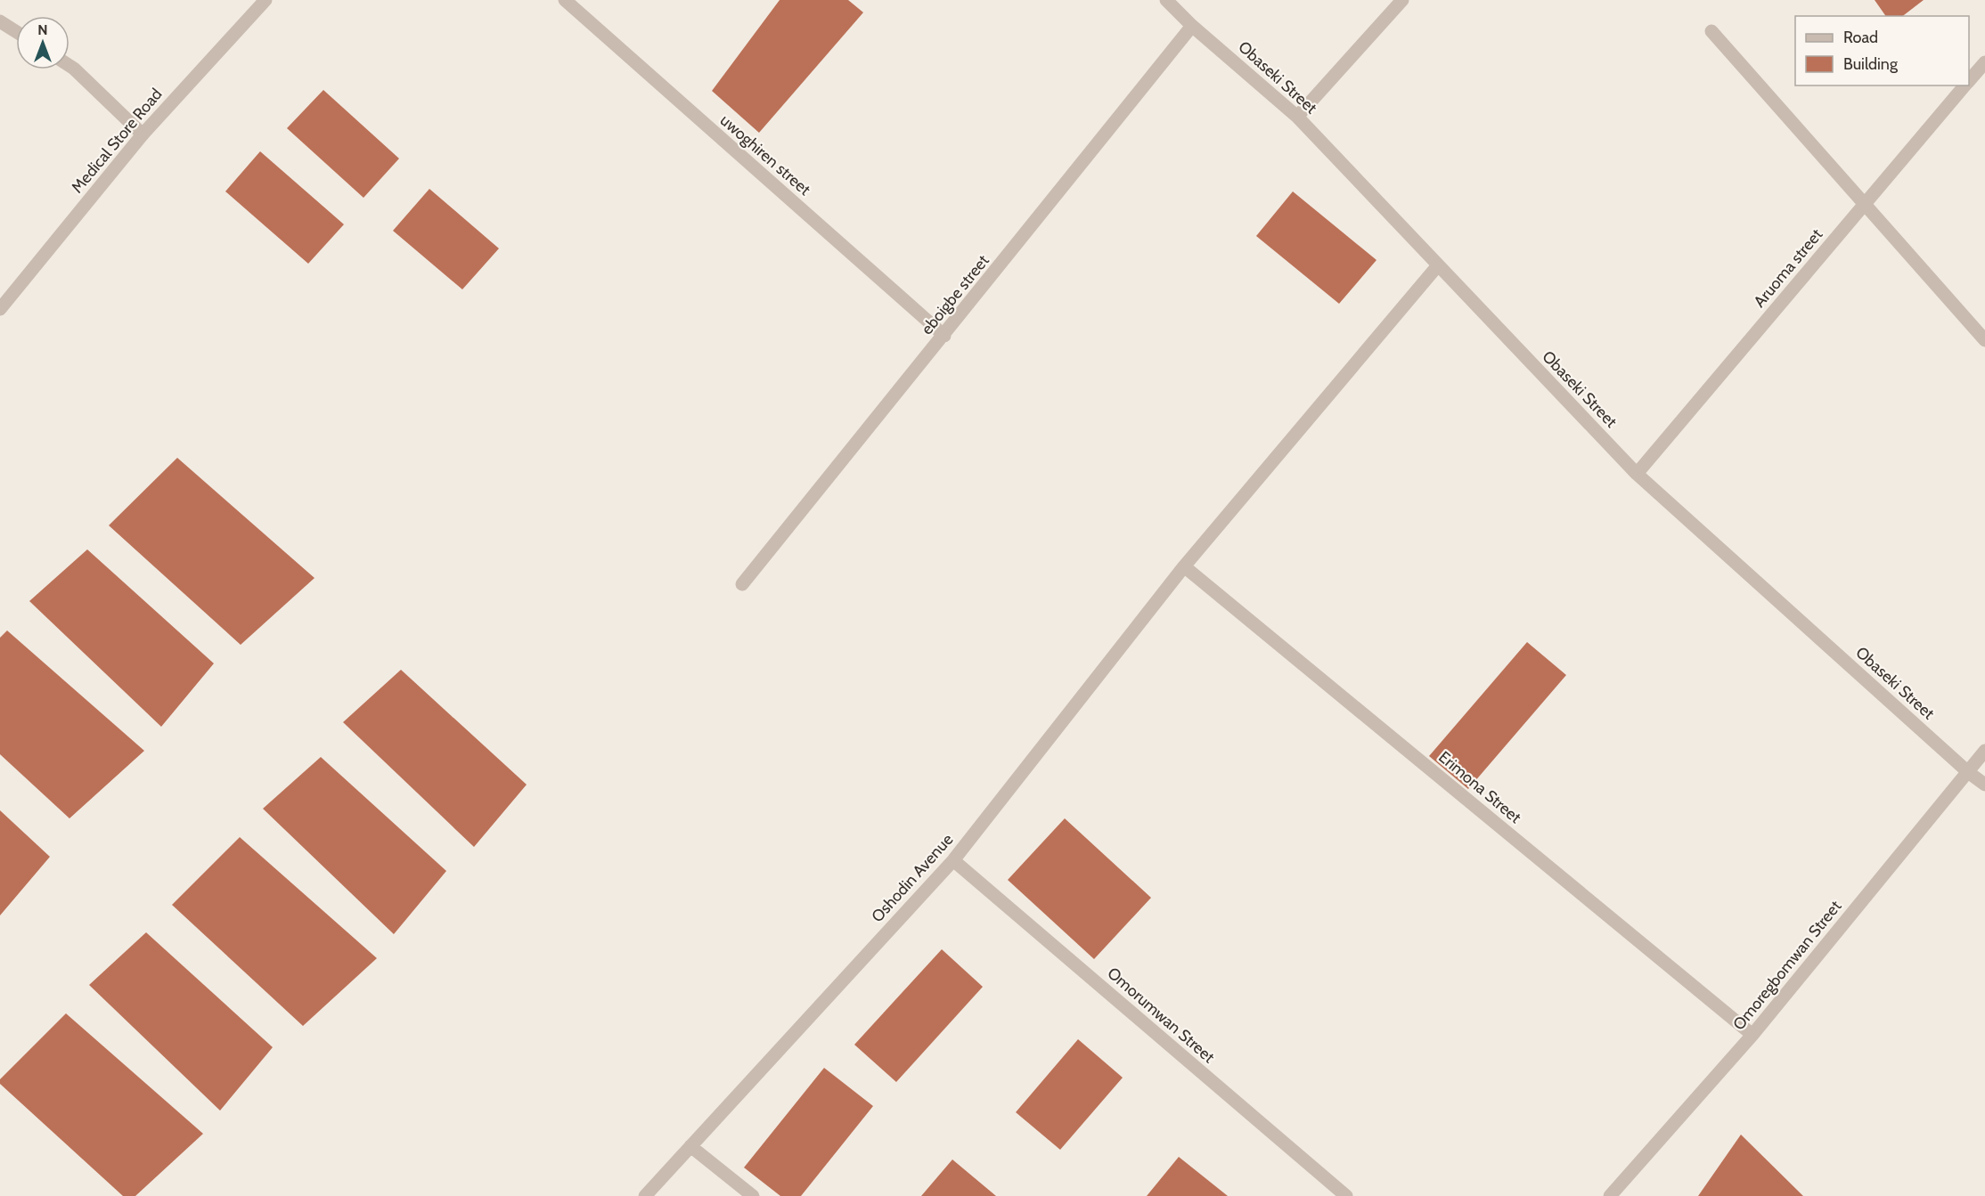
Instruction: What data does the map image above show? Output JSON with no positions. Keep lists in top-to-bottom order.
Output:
{
  "streets": {
    "street": [
      "Obaseki Street",
      "Medical Store Road",
      "uwoghiren street",
      "Aruoma street",
      "eboigbe street",
      "Erimona Street",
      "Oshodin Avenue",
      "Omoregbomwan Street",
      "Omorumwan Street"
    ]
  },
  "crossings": [
    ["Obaseki Street", "Aruoma street"],
    ["Obaseki Street", "eboigbe street"],
    ["Obaseki Street", "Oshodin Avenue"],
    ["Obaseki Street", "Omoregbomwan Street"],
    ["uwoghiren street", "eboigbe street"],
    ["Erimona Street", "Oshodin Avenue"],
    ["Erimona Street", "Omoregbomwan Street"],
    ["Oshodin Avenue", "Omorumwan Street"]
  ],
  "legend": ["Road", "Building"],
  "north": "top"
}
